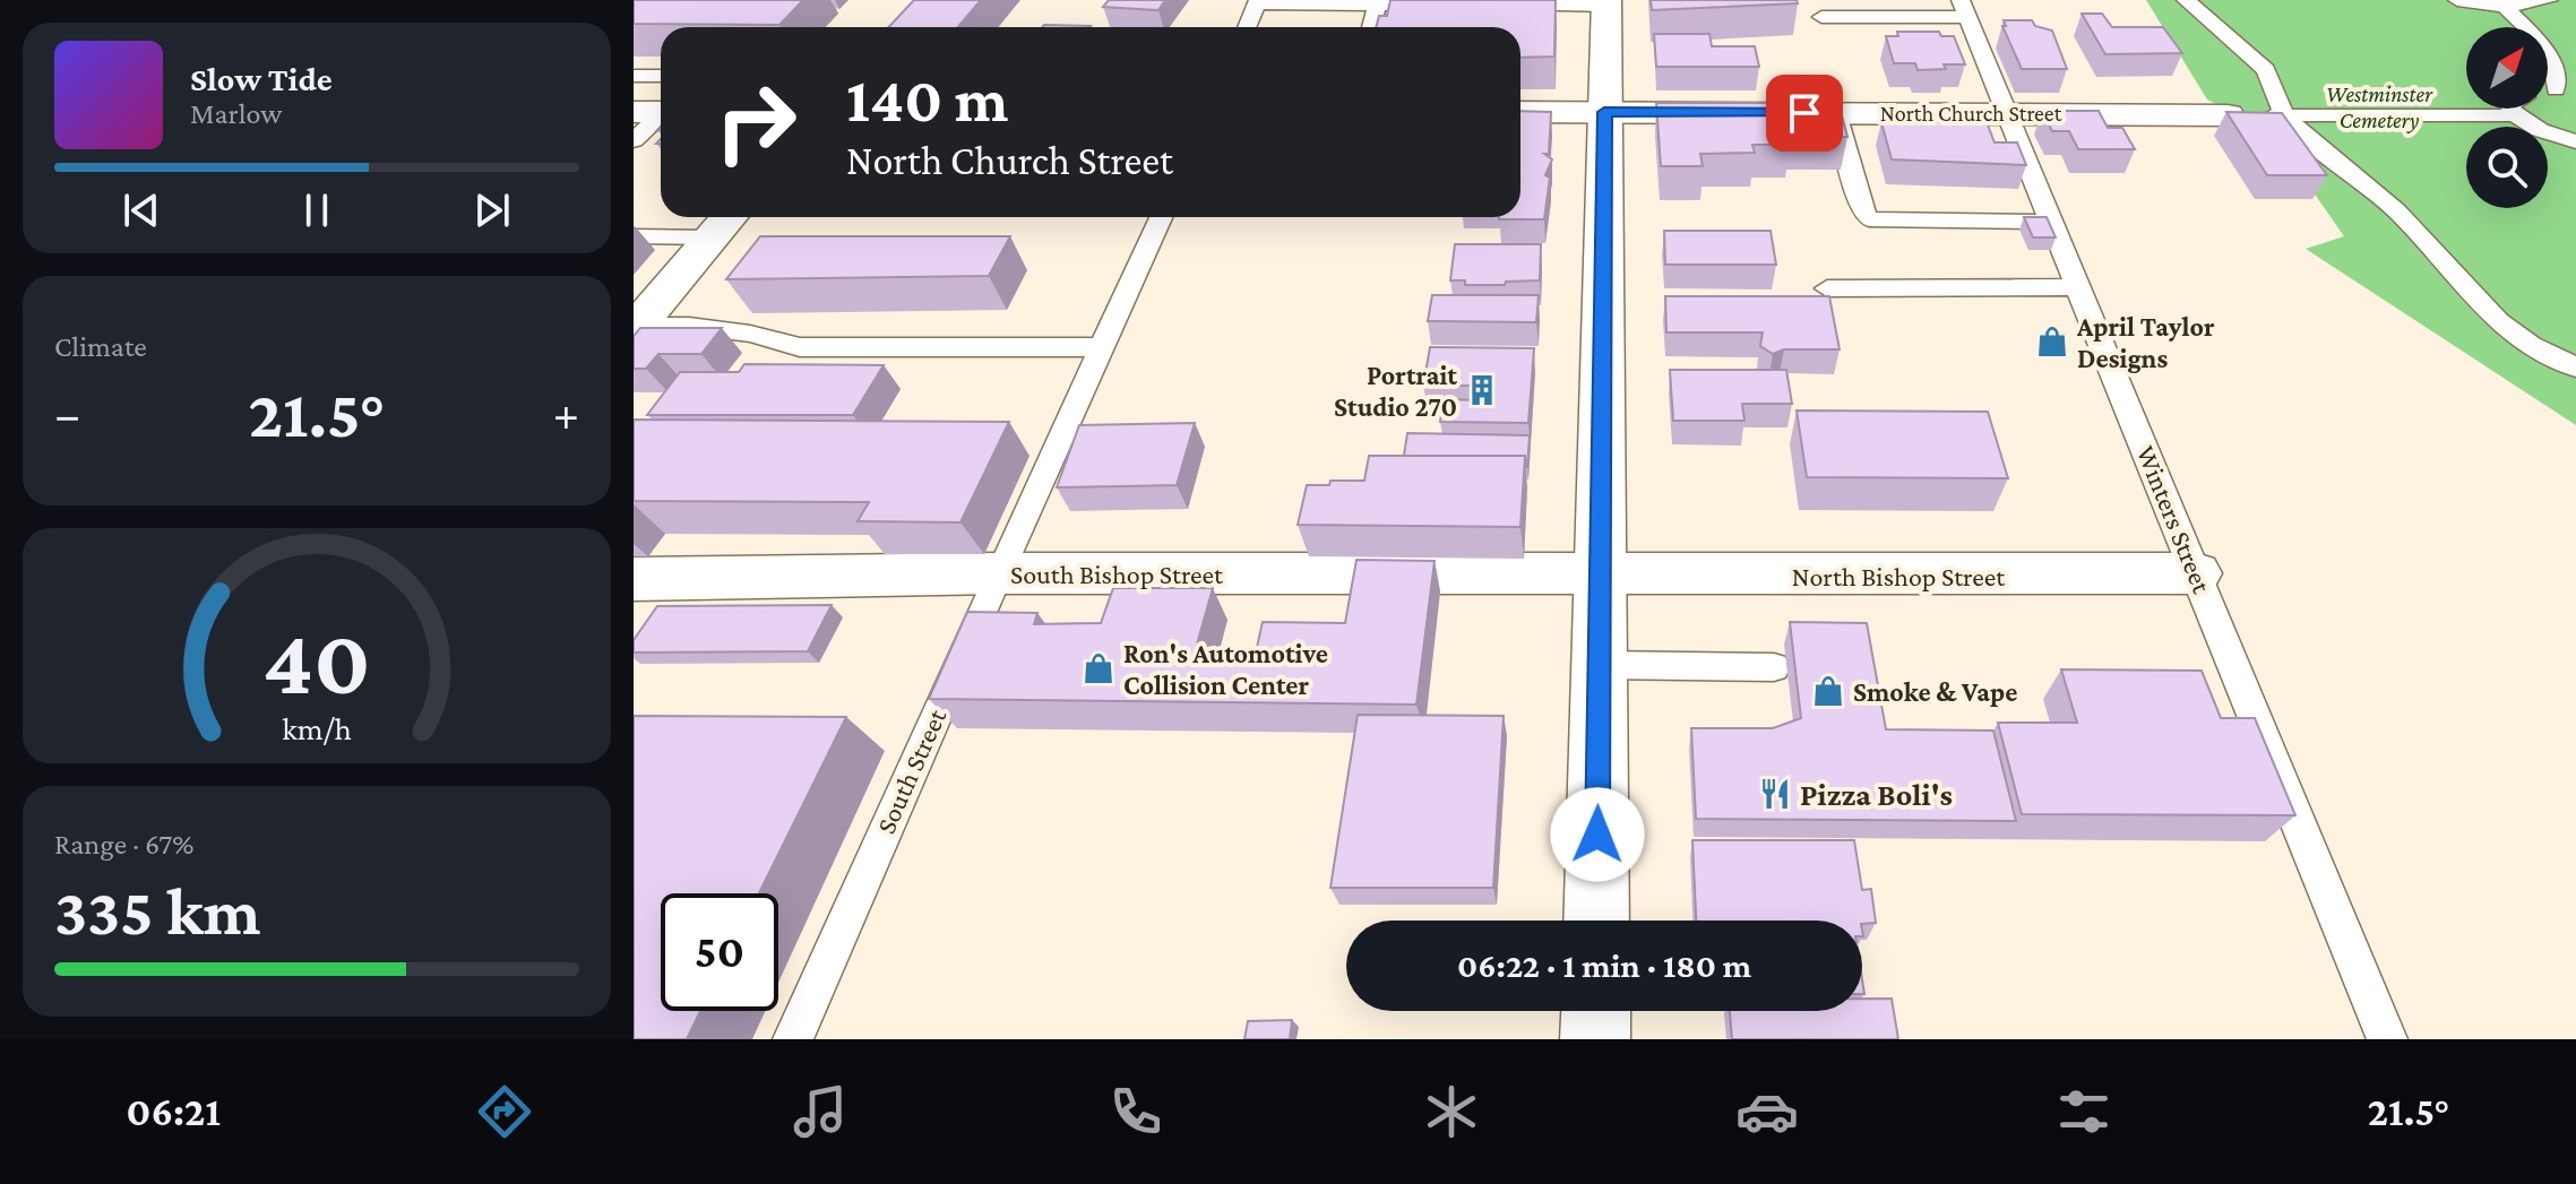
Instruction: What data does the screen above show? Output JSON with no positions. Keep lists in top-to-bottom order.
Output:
{
  "streets": {
    "street": ["North Church Street", "South Bishop Street", "North Bishop Street"],
    "lane": ["Winters Street", "South Street"]
  },
  "crossings": [
    ["North Church Street", "Winters Street"],
    ["Winters Street", "North Bishop Street"],
    ["South Bishop Street", "North Bishop Street"],
    ["South Bishop Street", "South Street"]
  ],
  "parks": ["Westminster Cemetery"],
  "places": {
    "shop": ["April Taylor Designs", "Ron's Automotive Collision Center", "Smoke & Vape"],
    "building": ["Portrait Studio 270"],
    "restaurant": ["Pizza Boli's"]
  },
  "north": "top right",
  "page": {
    "turn": ["140 m", "North Church Street"],
    "song": ["Slow Tide", "Marlow"],
    "tile": [
      "Climate",
      ["Range · 67%", "335 km"]
    ],
    "heat": ["−", "21.5°", "+"],
    "limit": "50",
    "trip": "06:22 · 1 min · 180 m",
    "tabs": ["06:21", "21.5°"],
    "gauge": ["40", "km/h"]
  }
}
